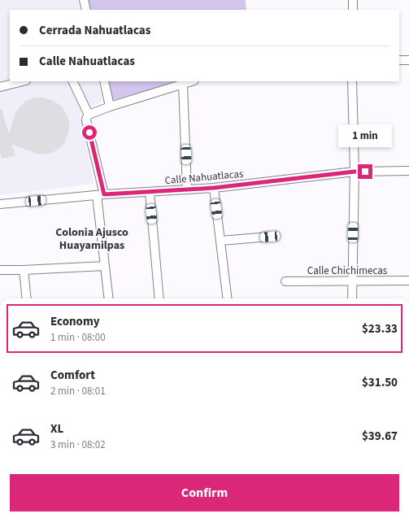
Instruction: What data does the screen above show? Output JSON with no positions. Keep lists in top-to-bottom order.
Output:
{
  "streets": {
    "street": ["Calle Nahuatlacas", "Calle Chichimecas"]
  },
  "districts": ["Colonia Ajusco Huayamilpas"],
  "page": {
    "banner": ["Cerrada Nahuatlacas", "Calle Nahuatlacas"],
    "bubble": "1 min",
    "list": [
      {
        "name": "Economy",
        "note": "1 min · 08:00",
        "value": "$23.33"
      },
      {
        "name": "Comfort",
        "note": "2 min · 08:01",
        "value": "$31.50"
      },
      {
        "name": "XL",
        "note": "3 min · 08:02",
        "value": "$39.67"
      }
    ],
    "buttons": "Confirm"
  }
}
